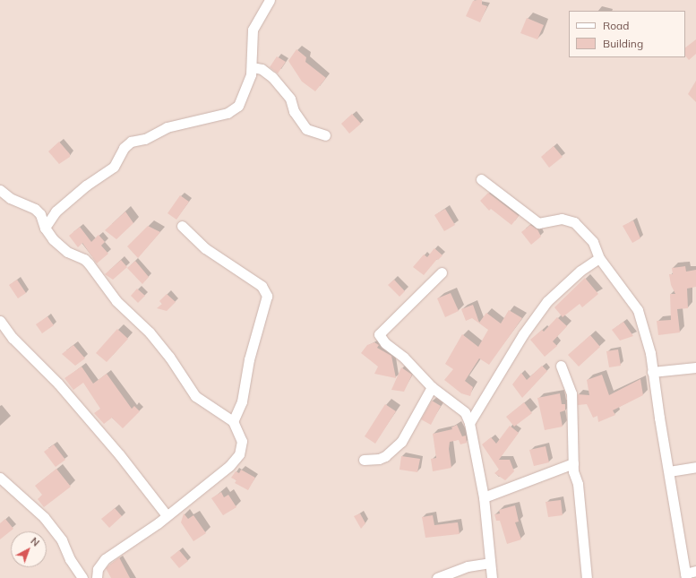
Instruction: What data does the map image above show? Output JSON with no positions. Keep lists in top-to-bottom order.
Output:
{
  "legend": ["Road", "Building"],
  "north": "top right"
}
